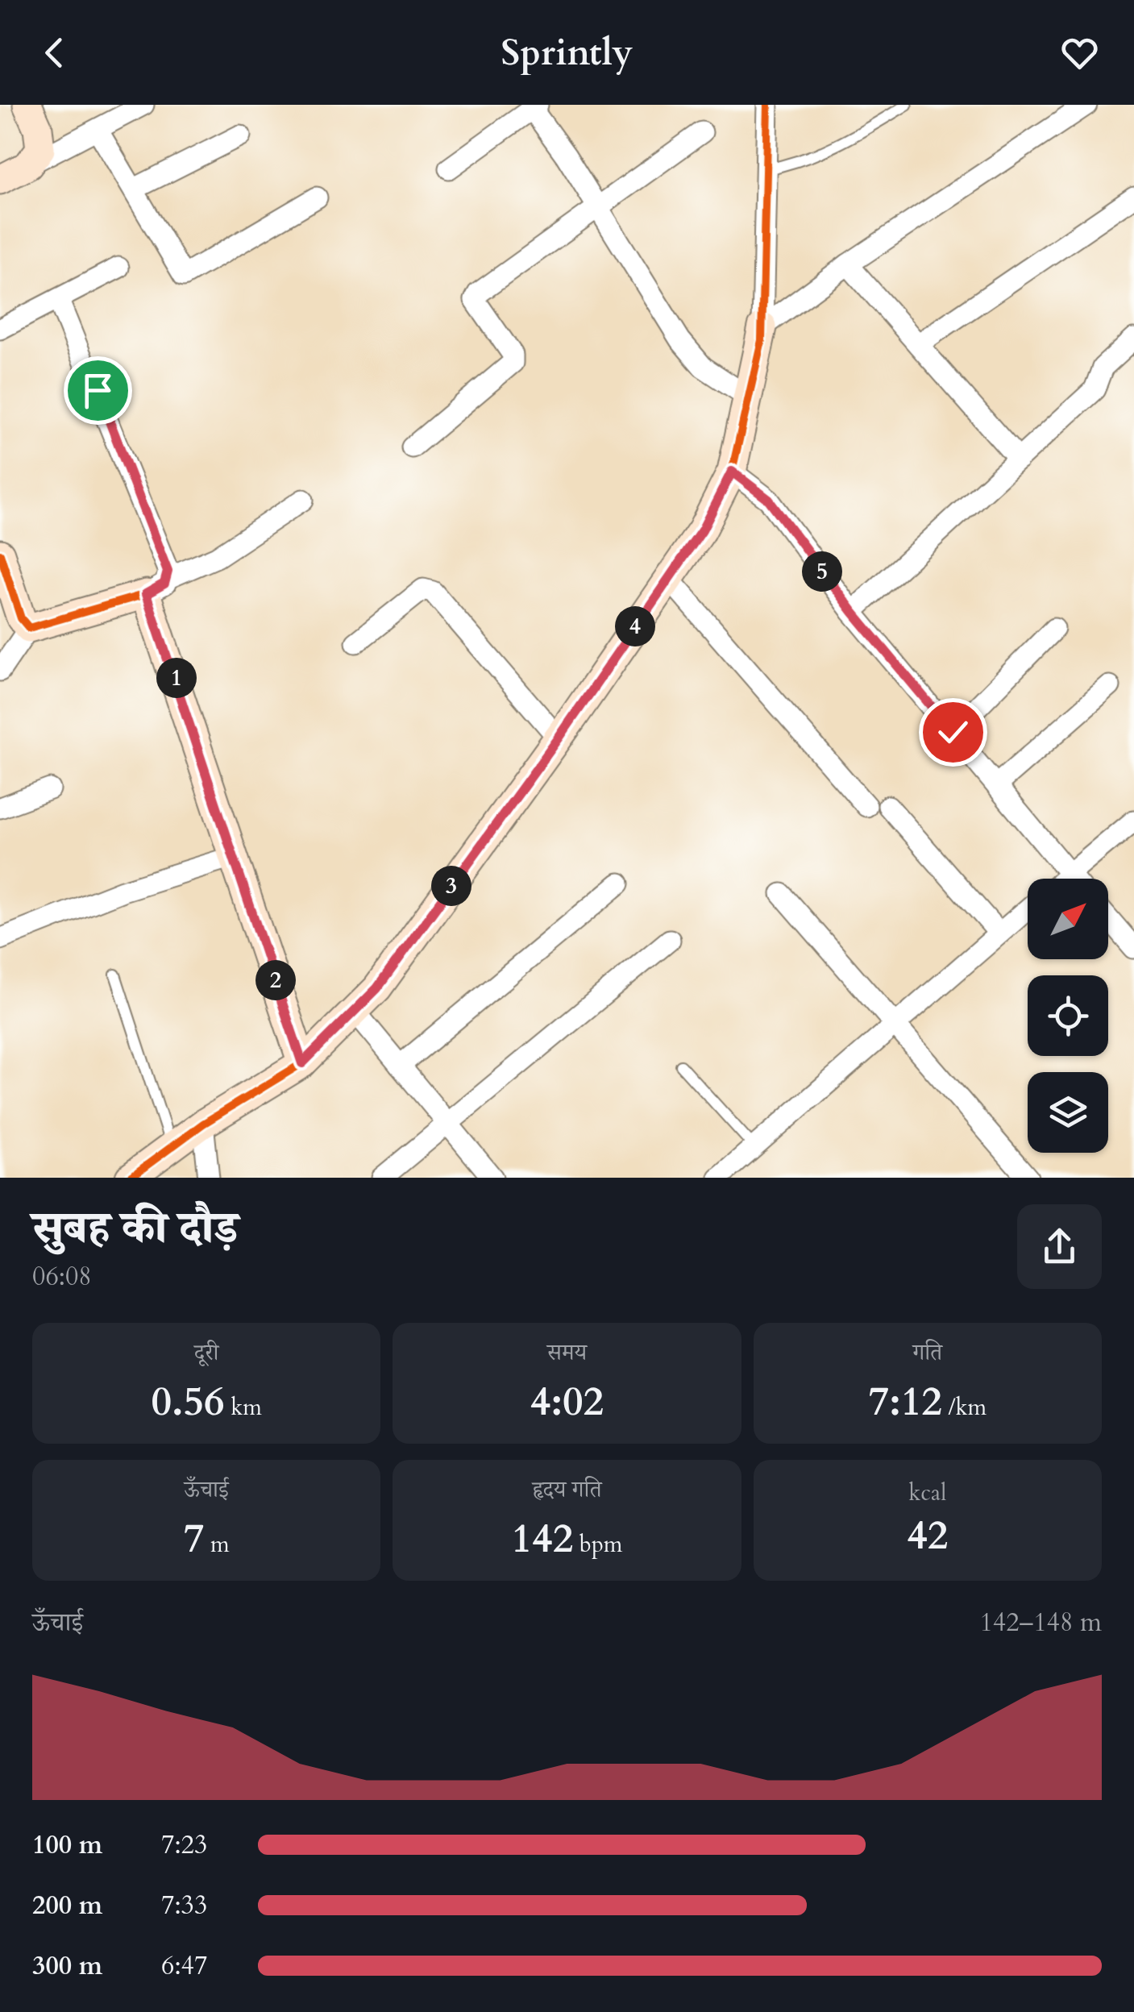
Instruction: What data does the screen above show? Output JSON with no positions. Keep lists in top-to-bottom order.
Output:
{
  "north": "top right",
  "page": {
    "header": "Sprintly",
    "pins": [
      "5",
      "4",
      "1",
      "3",
      "2"
    ],
    "heading": ["सुबह की दौड़", "06:08"],
    "stats": [
      ["दूरी", "0.56 km"],
      ["समय", "4:02"],
      ["गति", "7:12 /km"],
      ["ऊँचाई", "7 m"],
      ["हृदय गति", "142 bpm"],
      ["kcal", "42"]
    ],
    "chart": ["ऊँचाई", "142–148 m"],
    "list": [
      {
        "name": "100 m",
        "note": "7:23"
      },
      {
        "name": "200 m",
        "note": "7:33"
      },
      {
        "name": "300 m",
        "note": "6:47"
      }
    ]
  }
}
